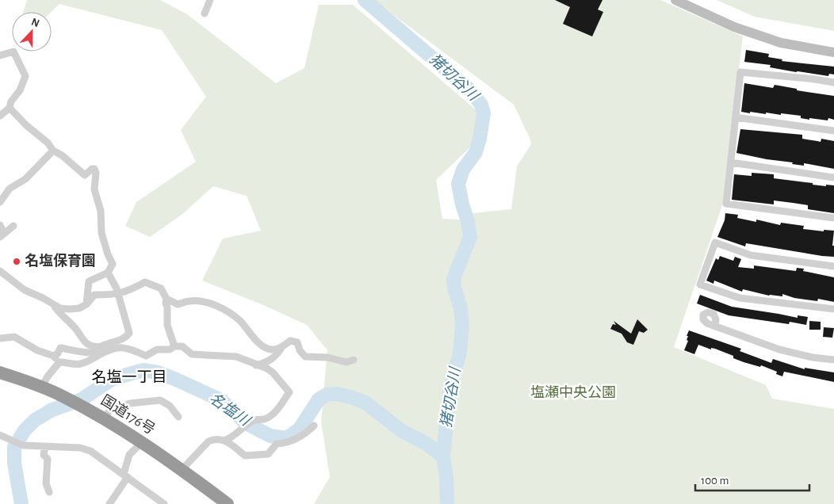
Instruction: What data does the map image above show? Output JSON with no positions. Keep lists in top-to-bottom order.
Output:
{
  "streets": {
    "highway": ["国道176号"]
  },
  "districts": ["名塩一丁目"],
  "water": ["猪切谷川", "名塩川"],
  "parks": ["塩瀬中央公園"],
  "places": ["名塩保育園"],
  "scale_bar": "100 m",
  "north": "top"
}
